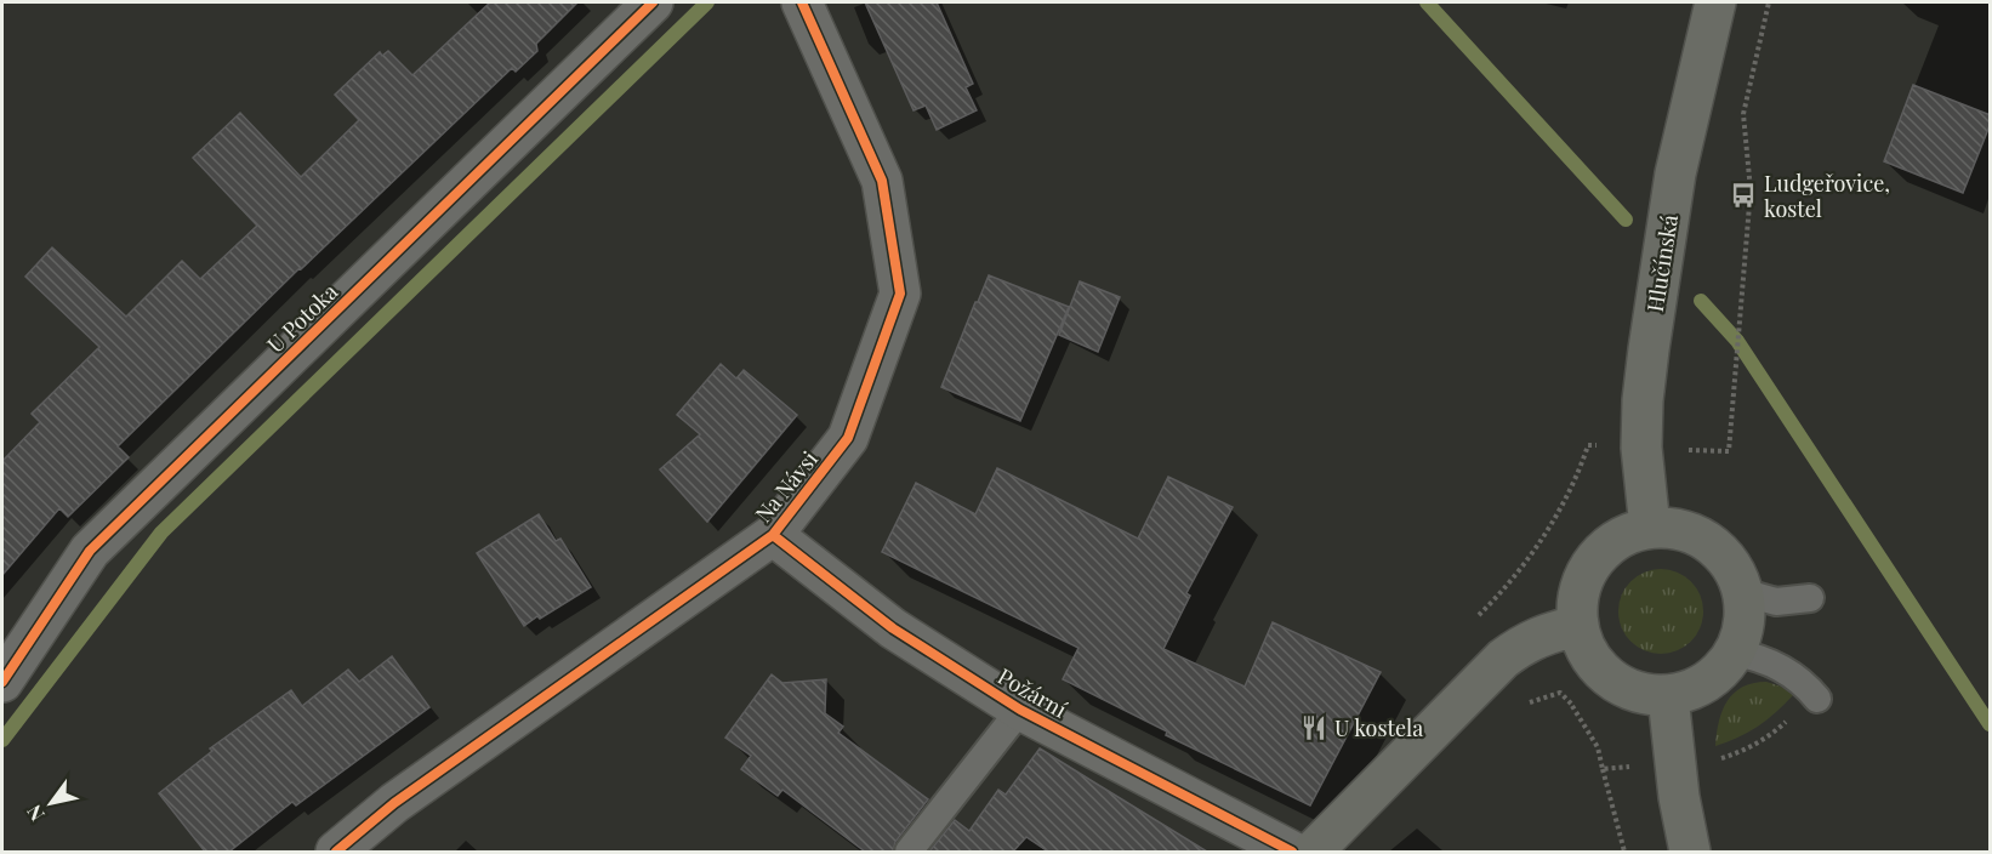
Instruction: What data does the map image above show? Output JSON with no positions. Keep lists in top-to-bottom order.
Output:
{
  "streets": {
    "street": [
      "Hlučínská",
      "U Potoka",
      "Na Návsi",
      "Požární"
    ]
  },
  "crossings": [
    ["Na Návsi", "Požární"]
  ],
  "places": {
    "bus stop": ["Ludgeřovice, kostel"],
    "restaurant": ["U kostela"]
  },
  "north": "bottom left"
}
